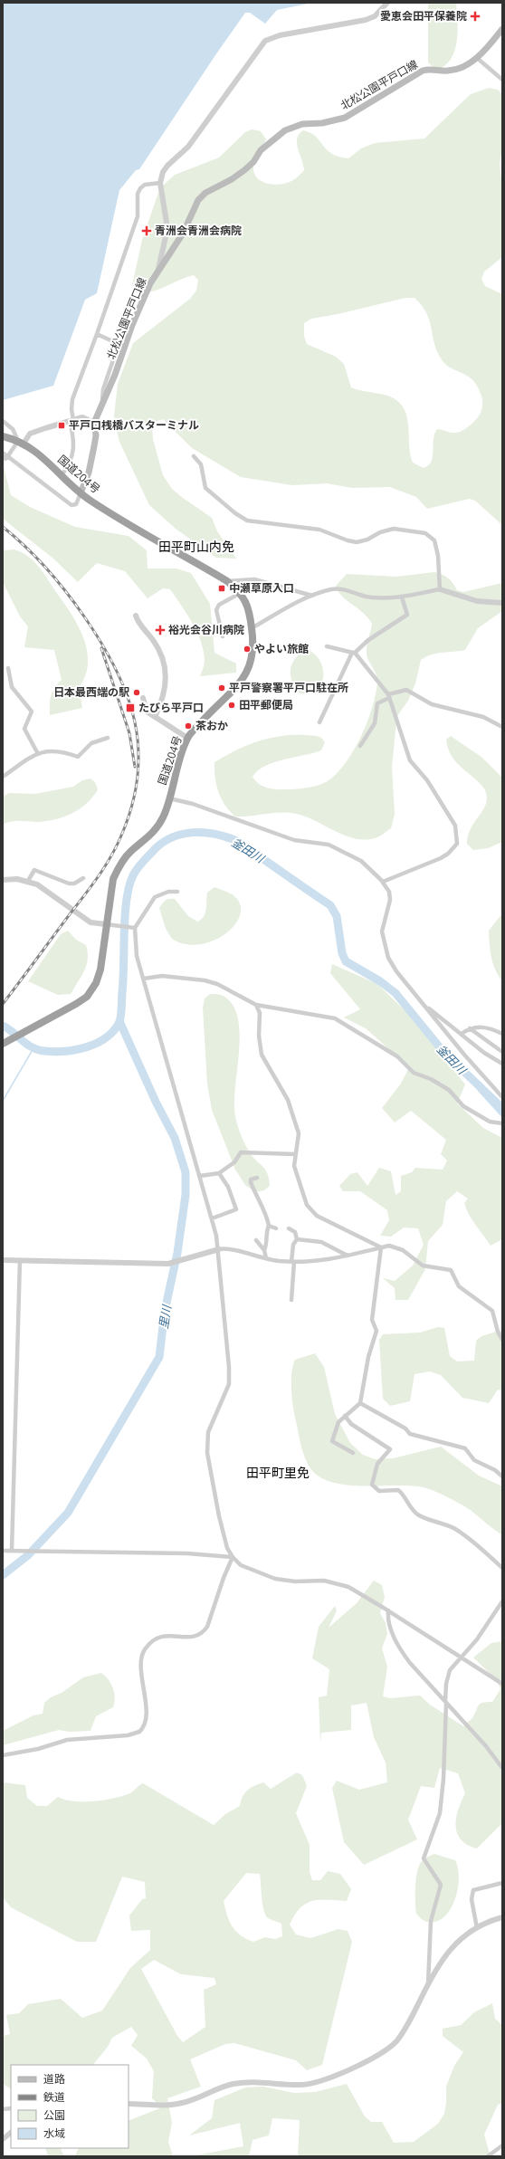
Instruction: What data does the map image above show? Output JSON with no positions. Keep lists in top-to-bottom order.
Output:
{
  "streets": {
    "highway": ["国道204号"],
    "main road": ["北松公園平戸口線"]
  },
  "districts": ["田平町山内免", "田平町里免"],
  "water": ["釜田川", "里川"],
  "places": {
    "health": ["愛恵会田平保養院", "青洲会青洲会病院", "裕光会谷川病院"],
    "transit": ["平戸口桟橋バスターミナル", "中瀬草原入口", "たびら平戸口"],
    "other": [
      "やよい旅館",
      "平戸警察署平戸口駐在所",
      "日本最西端の駅",
      "田平郵便局",
      "茶おか"
    ]
  },
  "legend": [
    "道路",
    "鉄道",
    "公園",
    "水域"
  ]
}
